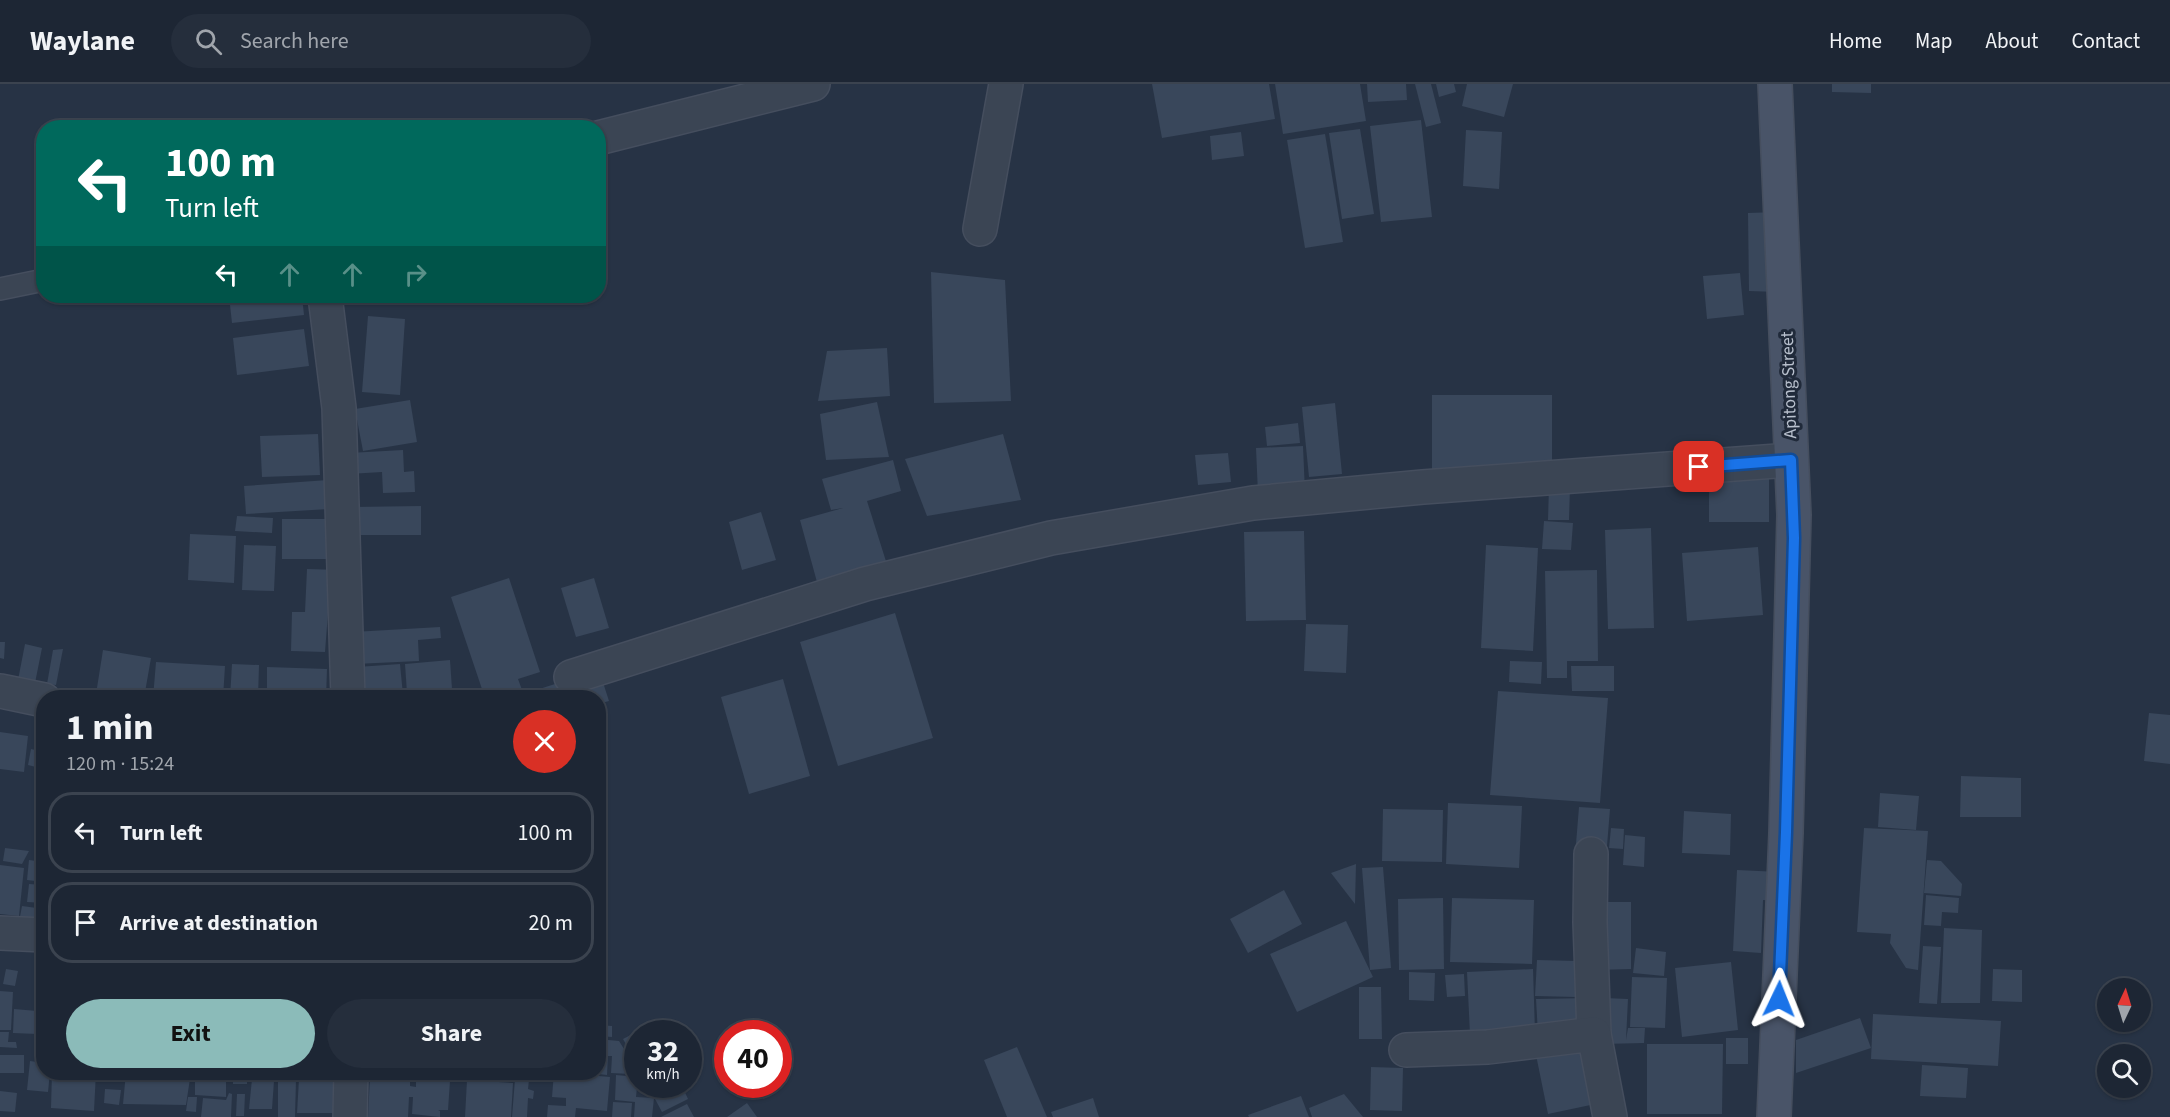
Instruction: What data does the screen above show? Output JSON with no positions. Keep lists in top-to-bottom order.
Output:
{
  "streets": {
    "street": ["Apitong Street"]
  },
  "north": "top",
  "page": {
    "header": "Waylane",
    "search": "Search here",
    "nav": [
      "Home",
      "Map",
      "About",
      "Contact"
    ],
    "turn": ["100 m", "Turn left"],
    "heading": ["1 min", "120 m · 15:24"],
    "list": [
      {
        "name": "Turn left",
        "value": "100 m"
      },
      {
        "name": "Arrive at destination",
        "value": "20 m"
      }
    ],
    "buttons": ["Exit", "Share"],
    "speed": "32 km/h",
    "limit": "40"
  }
}
